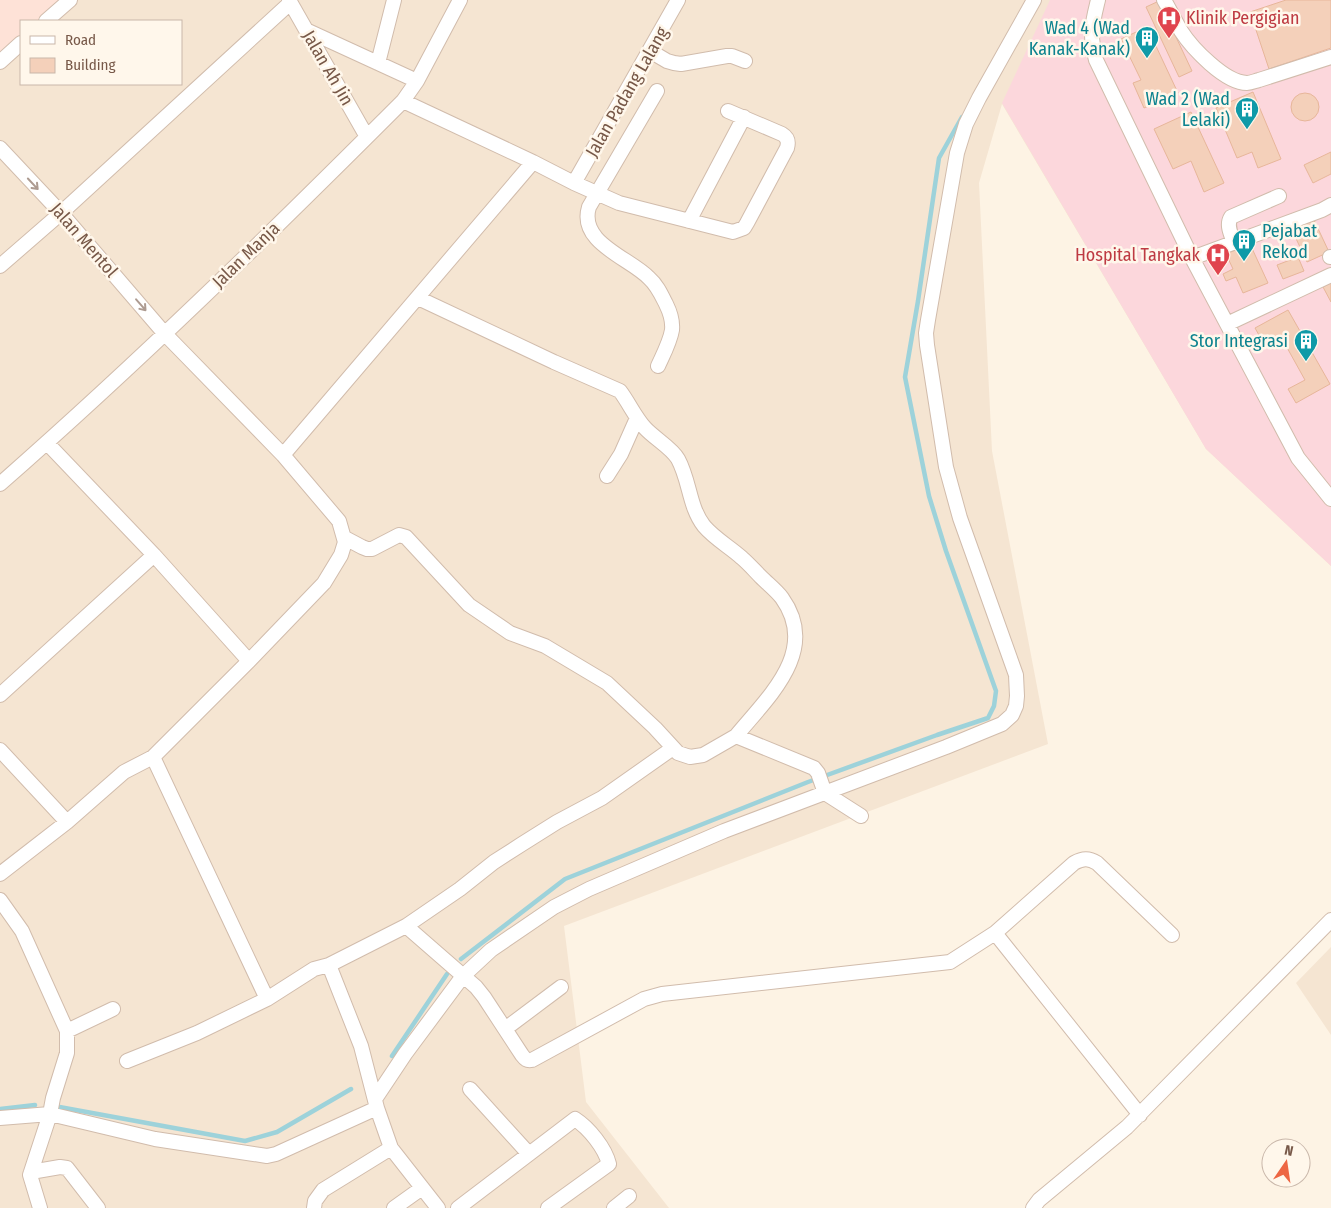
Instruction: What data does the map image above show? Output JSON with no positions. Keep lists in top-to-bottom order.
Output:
{
  "streets": {
    "street": [
      "Jalan Ah Jin",
      "Jalan Padang Lalang",
      "Jalan Mentol",
      "Jalan Manja"
    ]
  },
  "crossings": [
    ["Jalan Ah Jin", "Jalan Manja"],
    ["Jalan Mentol", "Jalan Manja"]
  ],
  "one_way": ["Jalan Mentol"],
  "places": {
    "hospital": ["Klinik Pergigian", "Hospital Tangkak"],
    "building": [
      "Wad 4 (Wad Kanak-Kanak)",
      "Wad 2 (Wad Lelaki)",
      "Pejabat Rekod",
      "Stor Integrasi"
    ]
  },
  "legend": ["Road", "Building"],
  "north": "top"
}
